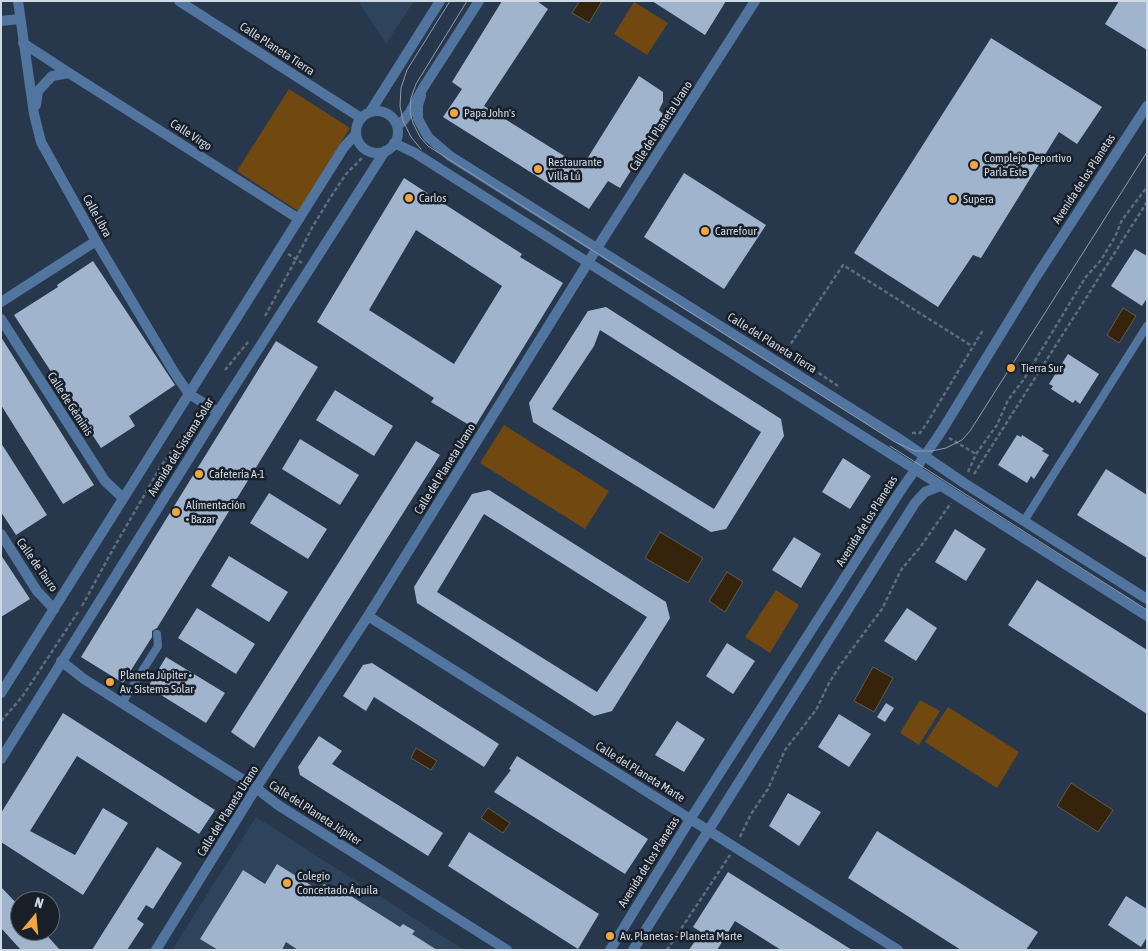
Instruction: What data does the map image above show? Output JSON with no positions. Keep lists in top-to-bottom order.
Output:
{
  "streets": {
    "street": [
      "Calle Planeta Tierra",
      "Calle del Planeta Urano",
      "Calle Virgo",
      "Avenida de los Planetas",
      "Calle Libra",
      "Calle del Planeta Tierra",
      "Calle de Géminis",
      "Avenida del Sistema Solar",
      "Calle de Tauro",
      "Calle del Planeta Marte",
      "Calle del Planeta Júpiter"
    ]
  },
  "crossings": [
    ["Calle Planeta Tierra", "Avenida del Sistema Solar"],
    ["Calle del Planeta Urano", "Calle del Planeta Tierra"],
    ["Calle del Planeta Urano", "Calle del Planeta Marte"],
    ["Calle del Planeta Urano", "Calle del Planeta Júpiter"],
    ["Calle Virgo", "Calle Libra"],
    ["Calle Virgo", "Avenida del Sistema Solar"],
    ["Avenida de los Planetas", "Calle del Planeta Tierra"],
    ["Avenida de los Planetas", "Calle del Planeta Marte"],
    ["Calle Libra", "Avenida del Sistema Solar"],
    ["Calle de Géminis", "Avenida del Sistema Solar"],
    ["Avenida del Sistema Solar", "Calle de Tauro"],
    ["Avenida del Sistema Solar", "Calle del Planeta Júpiter"]
  ],
  "places": [
    "Papa John's",
    "Complejo Deportivo Parla Este",
    "Restaurante Villa Lú",
    "Carlos",
    "Supera",
    "Carrefour",
    "Tierra Sur",
    "Cafetería A-1",
    "Alimentación - Bazar",
    "Planeta Júpiter - Av. Sistema Solar",
    "Colegio Concertado Áquila",
    "Av. Planetas - Planeta Marte"
  ],
  "north": "top"
}
